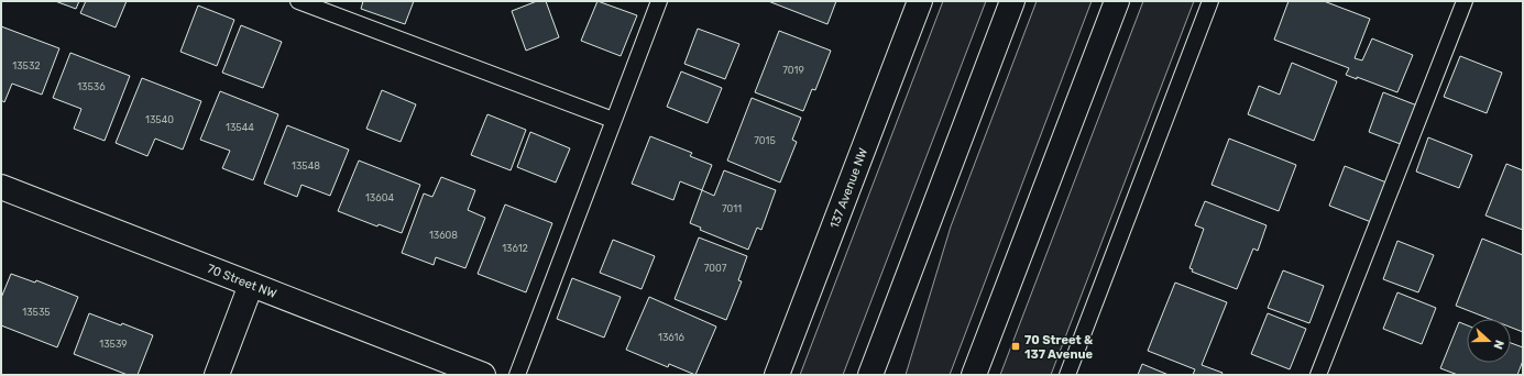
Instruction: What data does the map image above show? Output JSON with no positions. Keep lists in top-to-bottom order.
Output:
{
  "streets": {
    "street": ["137 Avenue NW", "70 Street NW"]
  },
  "places": {
    "transit": ["70 Street & 137 Avenue"]
  },
  "house_numbers": [
    "13532",
    "7019",
    "13536",
    "13540",
    "13544",
    "7015",
    "13548",
    "13604",
    "7011",
    "13608",
    "13612",
    "7007",
    "13535",
    "13616",
    "13539"
  ],
  "north": "right"
}
